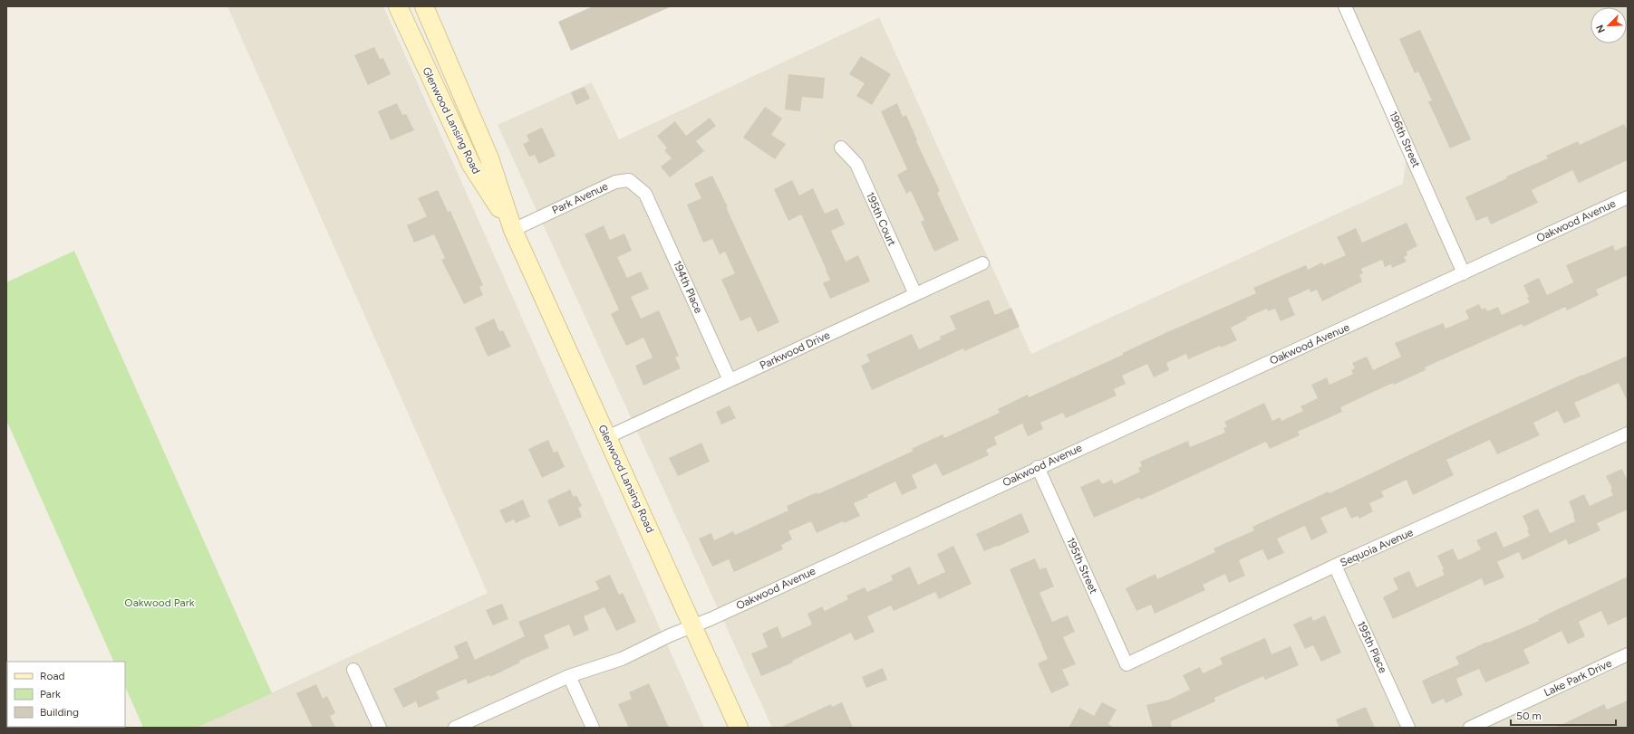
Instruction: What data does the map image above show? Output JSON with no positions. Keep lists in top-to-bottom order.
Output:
{
  "streets": {
    "main road": ["Glenwood Lansing Road"],
    "street": [
      "196th Street",
      "Park Avenue",
      "195th Court",
      "Oakwood Avenue",
      "194th Place",
      "Parkwood Drive",
      "Sequoia Avenue",
      "195th Street",
      "195th Place",
      "Lake Park Drive"
    ]
  },
  "crossings": [
    ["Glenwood Lansing Road", "Park Avenue"],
    ["Glenwood Lansing Road", "Oakwood Avenue"],
    ["Glenwood Lansing Road", "Parkwood Drive"],
    ["196th Street", "Oakwood Avenue"],
    ["Park Avenue", "194th Place"],
    ["195th Court", "Parkwood Drive"],
    ["Oakwood Avenue", "195th Street"],
    ["194th Place", "Parkwood Drive"],
    ["Sequoia Avenue", "195th Street"],
    ["Sequoia Avenue", "195th Place"]
  ],
  "parks": ["Oakwood Park"],
  "legend": ["Road", "Park", "Building"],
  "scale_bar": "50 m",
  "north": "bottom left"
}
